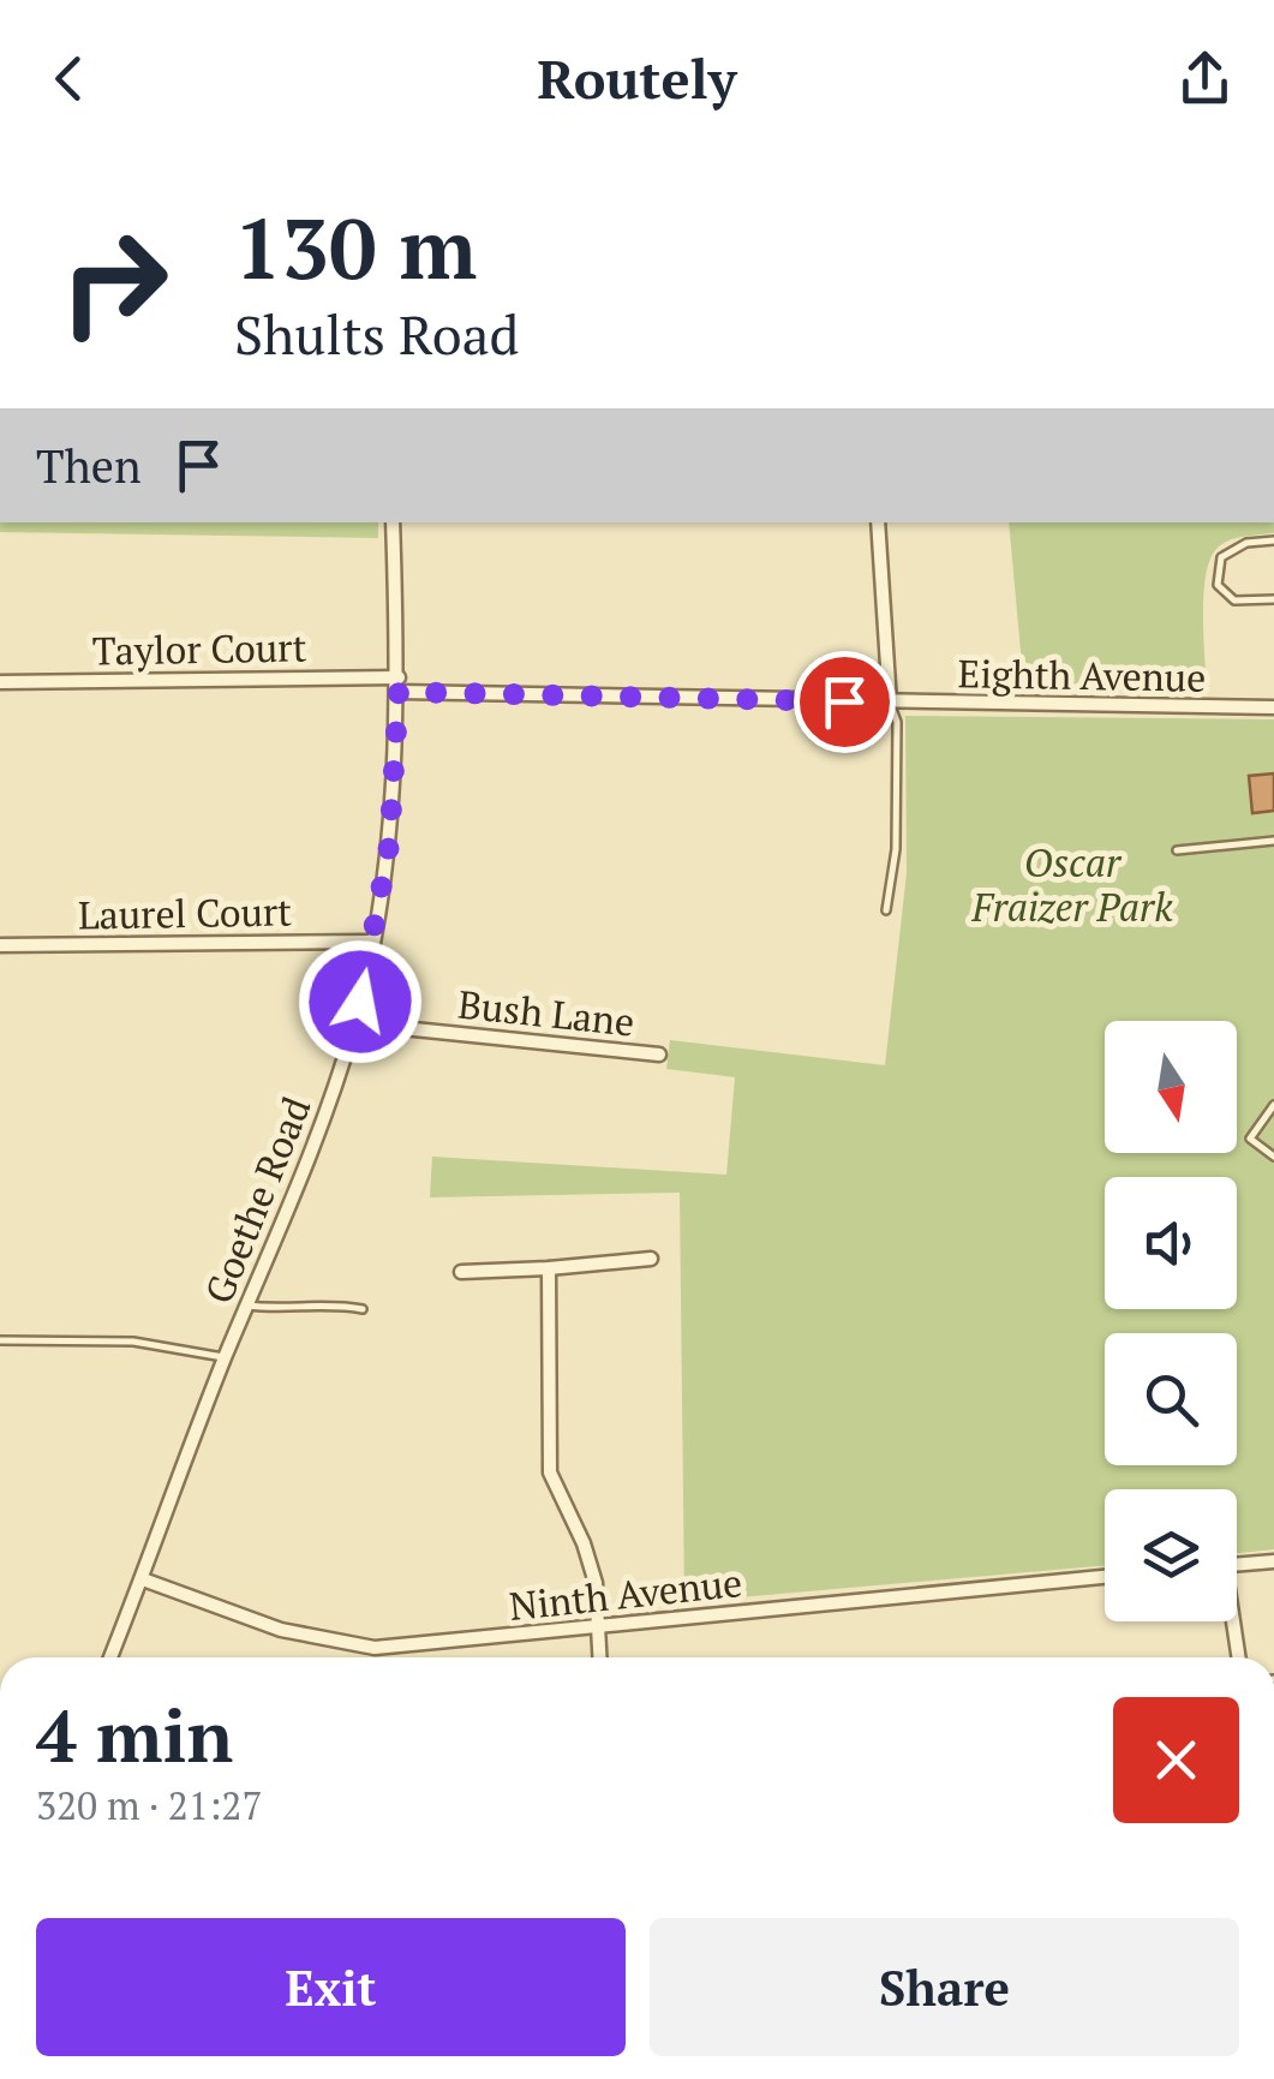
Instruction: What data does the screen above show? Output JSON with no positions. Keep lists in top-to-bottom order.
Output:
{
  "streets": {
    "street": [
      "Taylor Court",
      "Eighth Avenue",
      "Laurel Court",
      "Bush Lane",
      "Goethe Road",
      "Ninth Avenue"
    ]
  },
  "crossings": [
    ["Taylor Court", "Eighth Avenue"],
    ["Taylor Court", "Goethe Road"],
    ["Laurel Court", "Goethe Road"],
    ["Bush Lane", "Goethe Road"],
    ["Goethe Road", "Ninth Avenue"]
  ],
  "parks": ["Oscar Fraizer Park"],
  "north": "bottom",
  "page": {
    "header": "Routely",
    "turn": ["130 m", "Shults Road"],
    "then": "Then",
    "heading": ["4 min", "320 m · 21:27"],
    "buttons": ["Exit", "Share"]
  }
}
